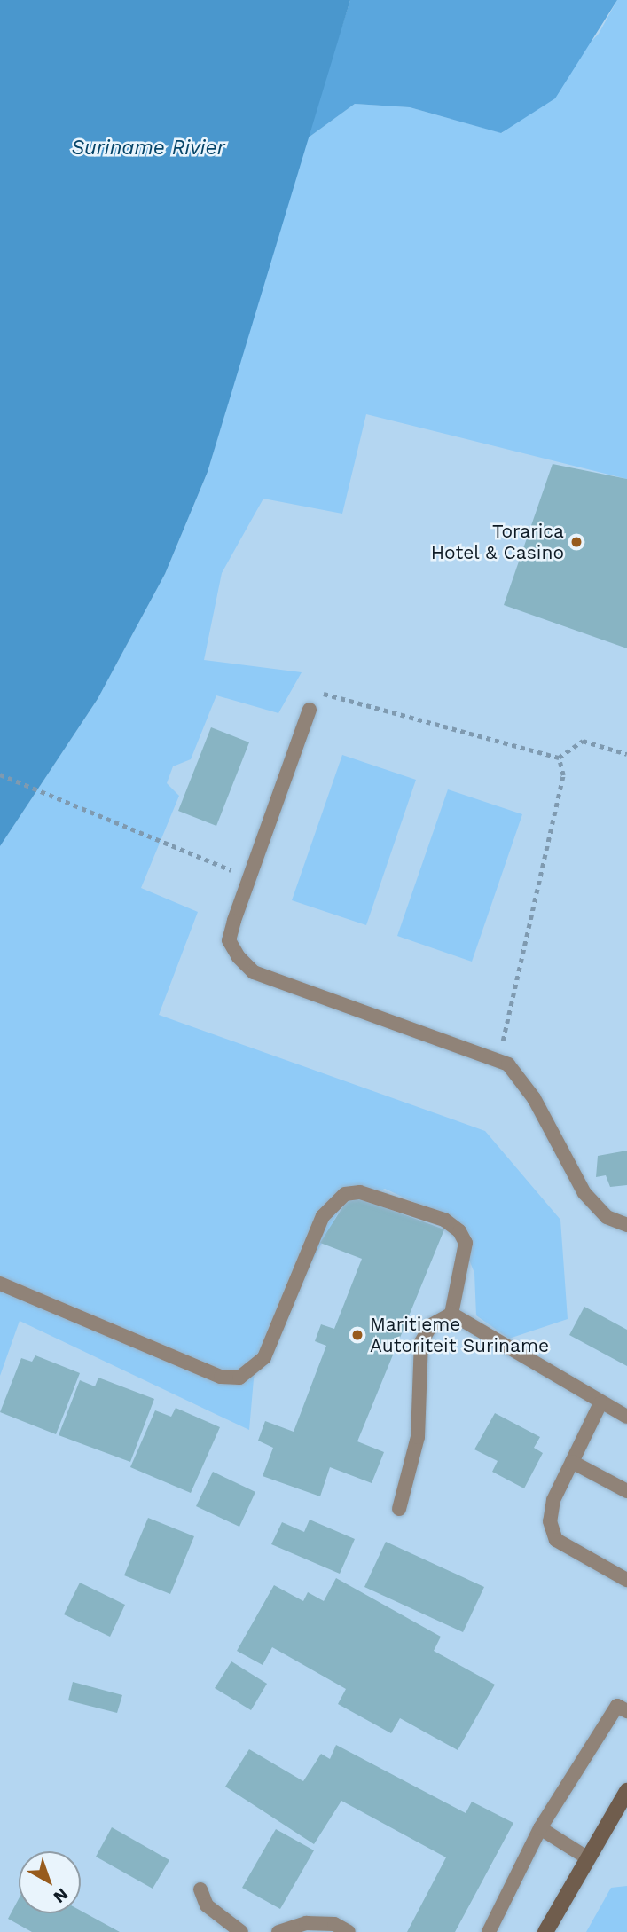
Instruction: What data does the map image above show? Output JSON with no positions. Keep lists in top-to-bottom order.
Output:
{
  "water": ["Suriname Rivier"],
  "places": ["Torarica Hotel & Casino", "Maritieme Autoriteit Suriname"],
  "north": "bottom right"
}
